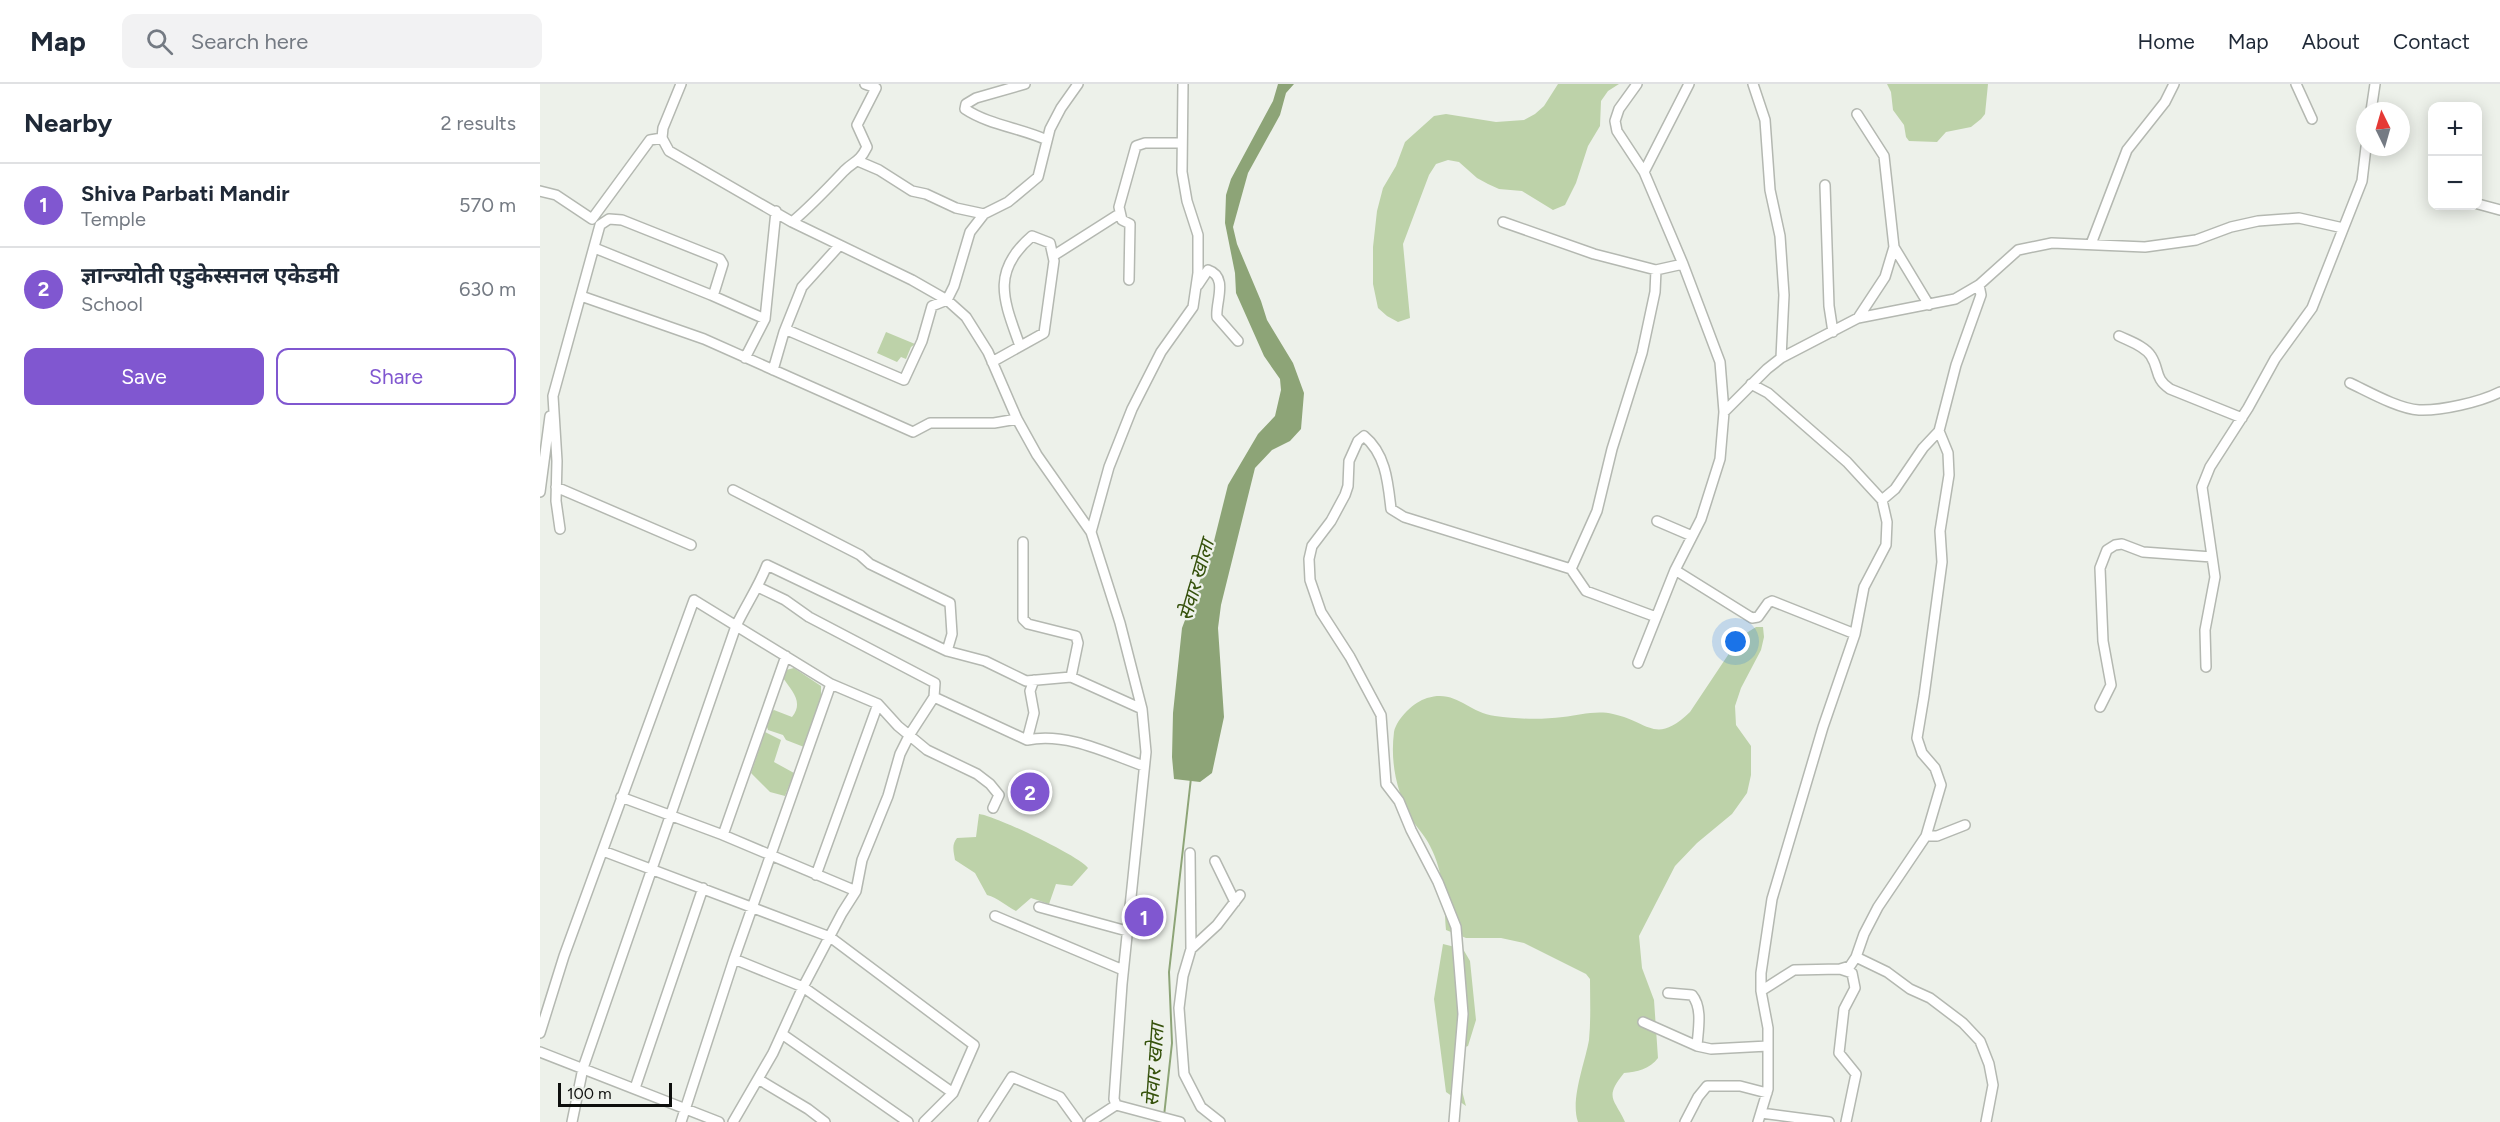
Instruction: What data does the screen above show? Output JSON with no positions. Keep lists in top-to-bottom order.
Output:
{
  "water": ["सेवार खोला"],
  "scale_bar": "100 m",
  "north": "top",
  "page": {
    "header": "Map",
    "search": "Search here",
    "nav": [
      "Home",
      "Map",
      "About",
      "Contact"
    ],
    "heading": ["Nearby", "2 results"],
    "map_buttons": ["+", "−"],
    "list": [
      {
        "mark": "1",
        "name": "Shiva Parbati Mandir",
        "note": "Temple",
        "value": "570 m"
      },
      {
        "mark": "2",
        "name": "ज्ञान्ज्योती एडुकेस्सनल एकेडमी",
        "note": "School",
        "value": "630 m"
      }
    ],
    "buttons": ["Save", "Share"],
    "pins": ["2", "1"],
    "scale": "100 m"
  }
}
